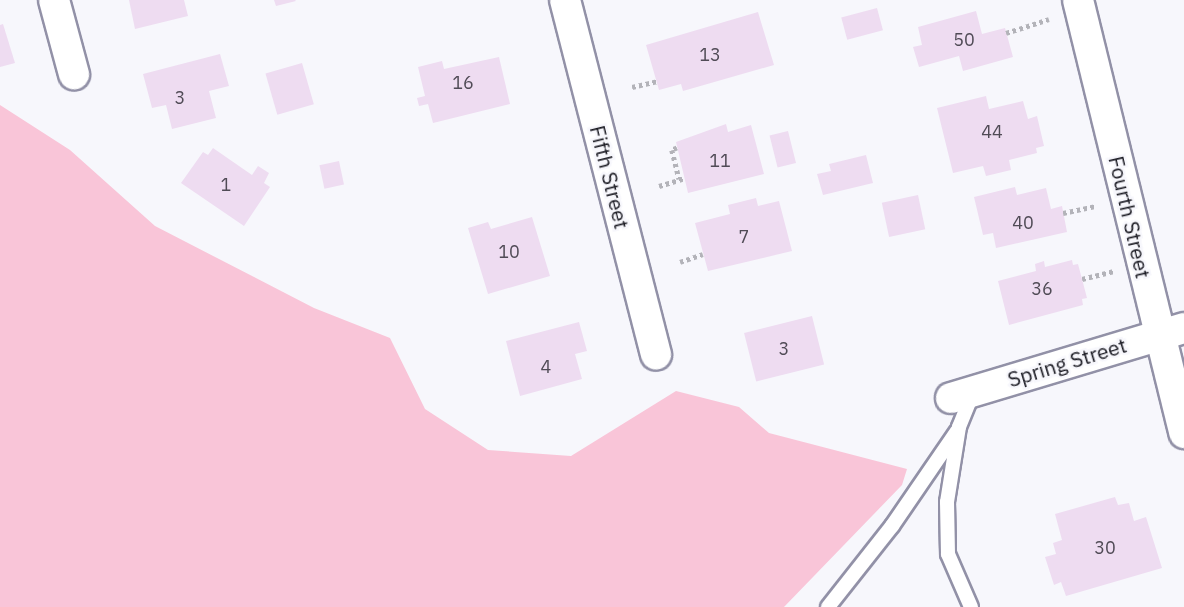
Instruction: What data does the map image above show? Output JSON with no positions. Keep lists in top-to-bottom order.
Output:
{
  "streets": {
    "street": ["Fifth Street", "Fourth Street", "Spring Street"]
  },
  "crossings": [
    ["Fourth Street", "Spring Street"]
  ],
  "house_numbers": [
    "50",
    "13",
    "16",
    "3",
    "44",
    "11",
    "1",
    "40",
    "7",
    "10",
    "36",
    "3",
    "4",
    "30"
  ]
}
